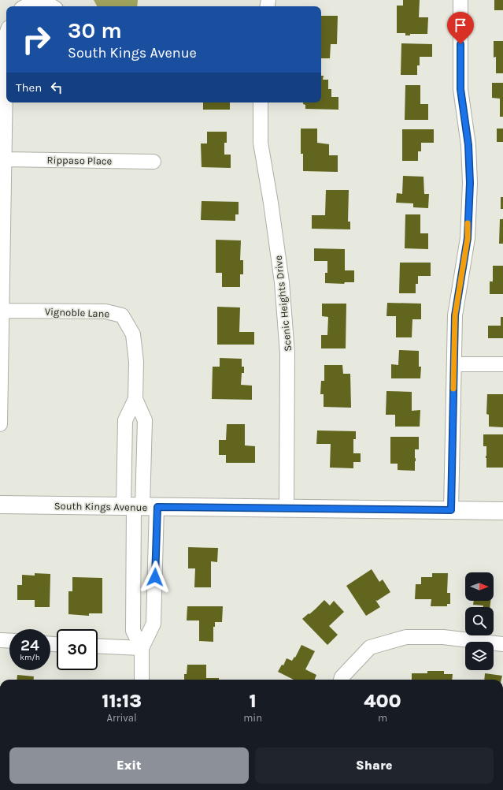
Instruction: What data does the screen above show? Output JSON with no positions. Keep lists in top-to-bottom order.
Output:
{
  "streets": {
    "street": [
      "Rippaso Place",
      "Scenic Heights Drive",
      "Vignoble Lane",
      "South Kings Avenue"
    ]
  },
  "crossings": [
    ["Scenic Heights Drive", "South Kings Avenue"],
    ["Vignoble Lane", "South Kings Avenue"]
  ],
  "north": "right",
  "page": {
    "turn": ["30 m", "South Kings Avenue"],
    "then": "Then",
    "speed": "24 km/h",
    "limit": "30",
    "eta": [
      "11:13",
      "Arrival",
      "1",
      "min",
      "400",
      "m"
    ],
    "buttons": ["Exit", "Share"]
  }
}
